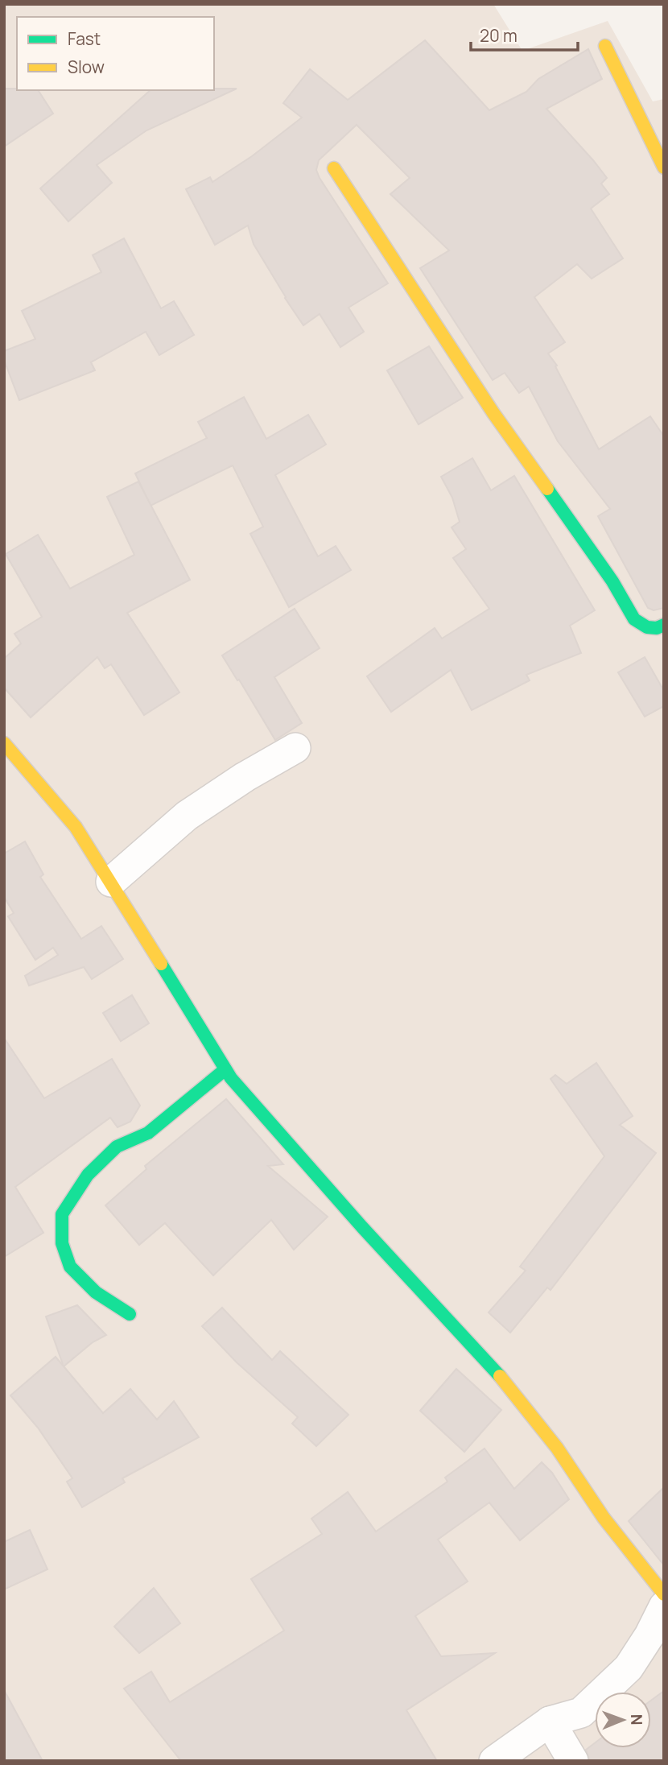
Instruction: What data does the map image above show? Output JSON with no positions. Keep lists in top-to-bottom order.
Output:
{
  "legend": ["Fast", "Slow"],
  "scale_bar": "20 m",
  "north": "right"
}
